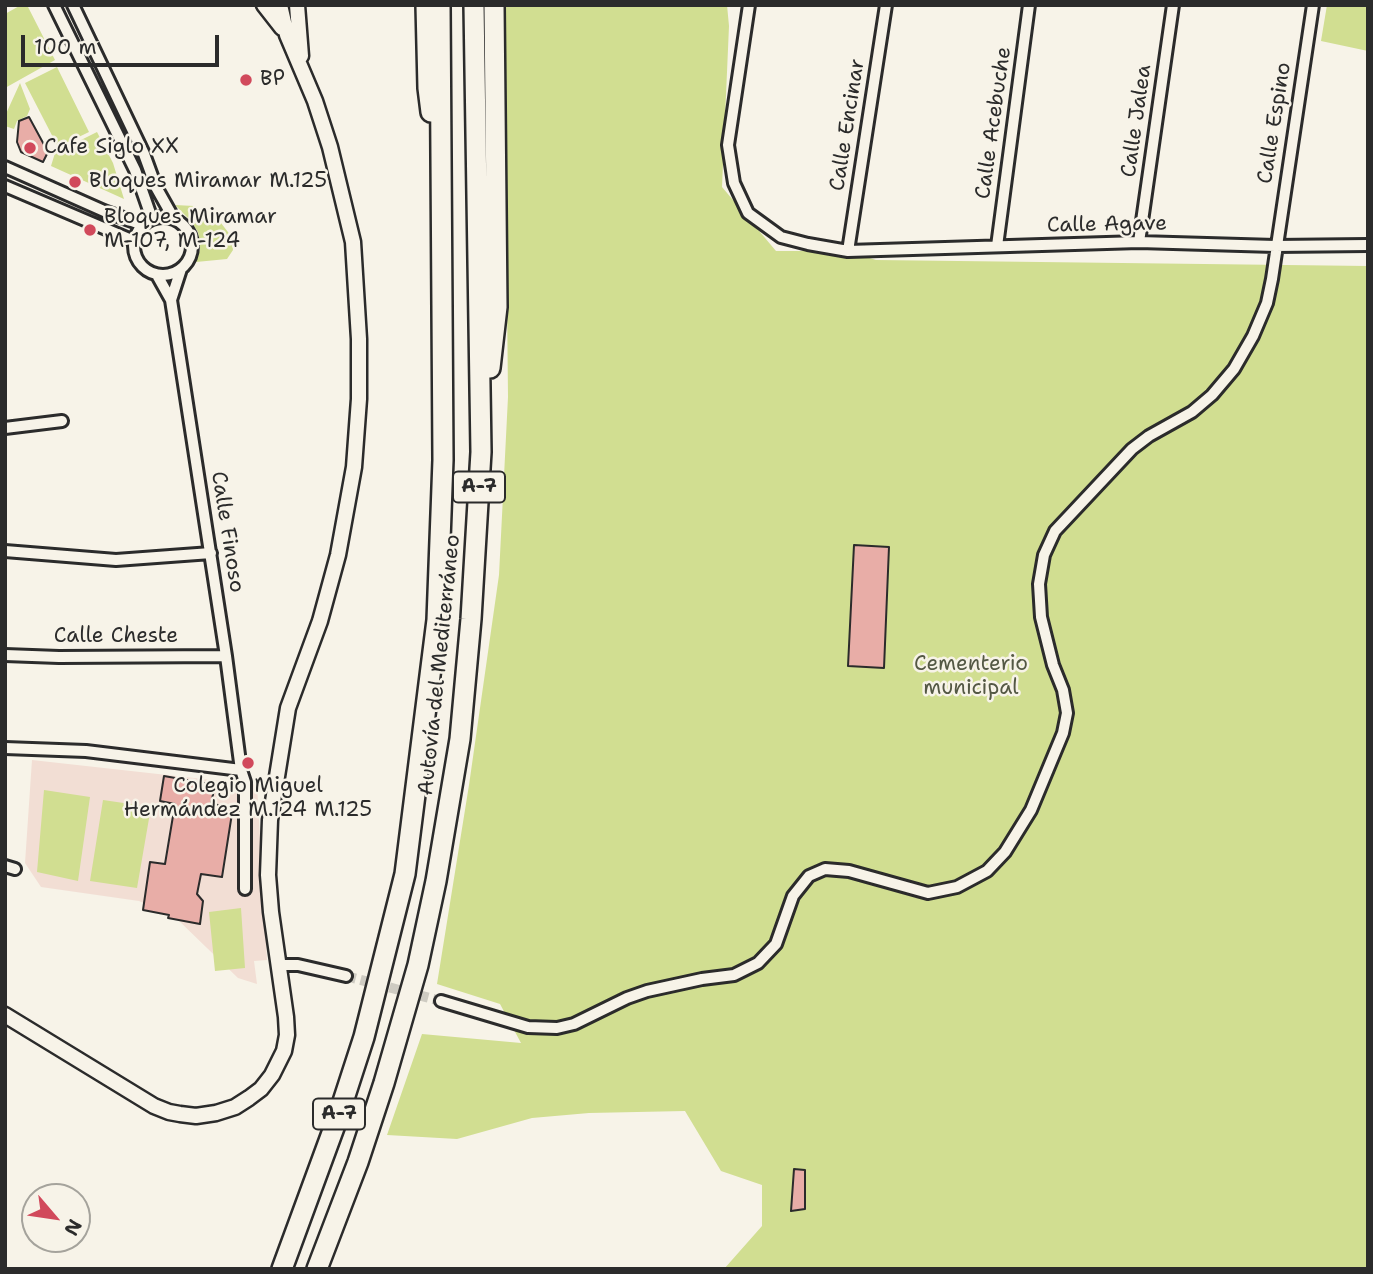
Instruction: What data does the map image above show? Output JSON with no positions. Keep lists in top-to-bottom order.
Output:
{
  "streets": {
    "highway": ["A-7", "Autovía del Mediterráneo"],
    "street": [
      "Calle Jalea",
      "Calle Acebuche",
      "Calle Espino",
      "Calle Encinar",
      "Calle Agave",
      "Calle Finoso",
      "Calle Cheste"
    ]
  },
  "crossings": [
    ["Calle Jalea", "Calle Agave"],
    ["Calle Acebuche", "Calle Agave"],
    ["Calle Espino", "Calle Agave"],
    ["Calle Encinar", "Calle Agave"],
    ["Calle Finoso", "Calle Cheste"]
  ],
  "parks": ["Cementerio municipal"],
  "places": [
    "BP",
    "Cafe Siglo XX",
    "Bloques Miramar M.125",
    "Bloques Miramar M-107, M-124",
    "Colegio Miguel Hermández M.124 M.125"
  ],
  "scale_bar": "100 m",
  "north": "bottom right"
}
